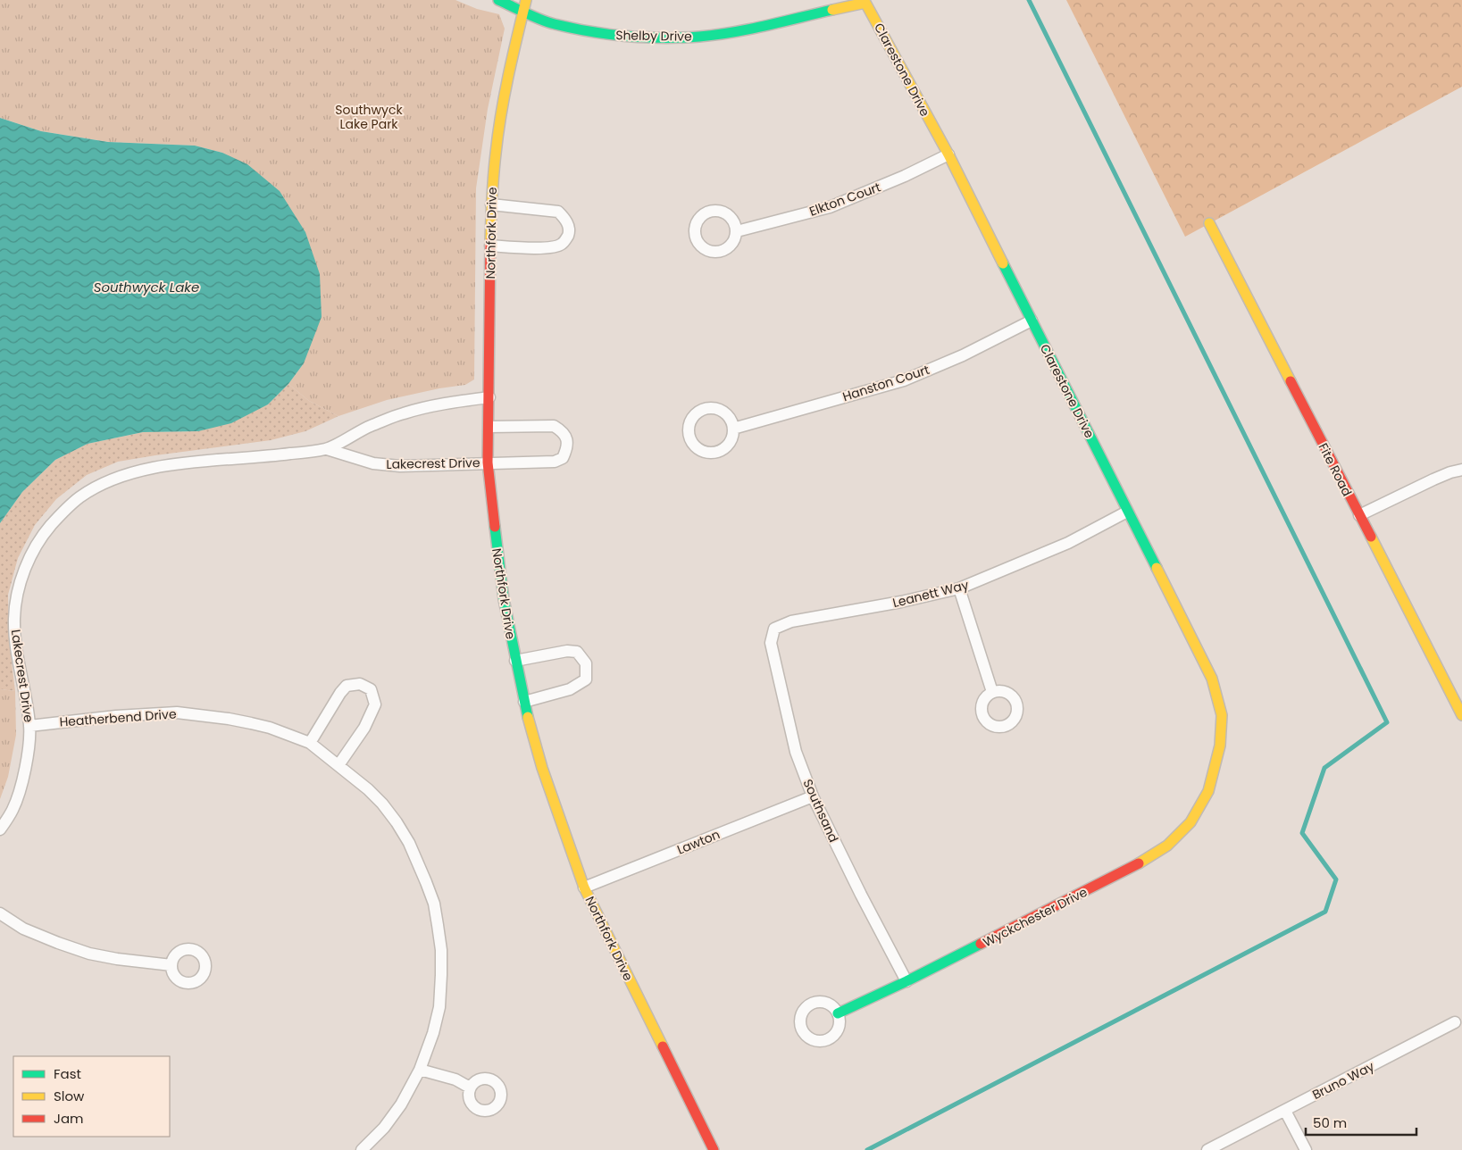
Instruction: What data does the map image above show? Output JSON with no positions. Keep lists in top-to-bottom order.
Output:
{
  "streets": {
    "street": [
      "Shelby Drive",
      "Clarestone Drive",
      "Elkton Court",
      "Northfork Drive",
      "Hanston Court",
      "Lakecrest Drive",
      "Fite Road",
      "Leanett Way",
      "Heatherbend Drive",
      "Southsand",
      "Lawton",
      "Wyckchester Drive",
      "Bruno Way"
    ]
  },
  "crossings": [
    ["Shelby Drive", "Clarestone Drive"],
    ["Shelby Drive", "Northfork Drive"],
    ["Clarestone Drive", "Elkton Court"],
    ["Clarestone Drive", "Hanston Court"],
    ["Clarestone Drive", "Leanett Way"],
    ["Clarestone Drive", "Wyckchester Drive"],
    ["Northfork Drive", "Lakecrest Drive"],
    ["Northfork Drive", "Lawton"],
    ["Lakecrest Drive", "Heatherbend Drive"],
    ["Leanett Way", "Southsand"],
    ["Southsand", "Lawton"],
    ["Southsand", "Wyckchester Drive"]
  ],
  "water": ["Southwyck Lake"],
  "parks": ["Southwyck Lake Park"],
  "legend": ["Fast", "Slow", "Jam"],
  "scale_bar": "50 m"
}
